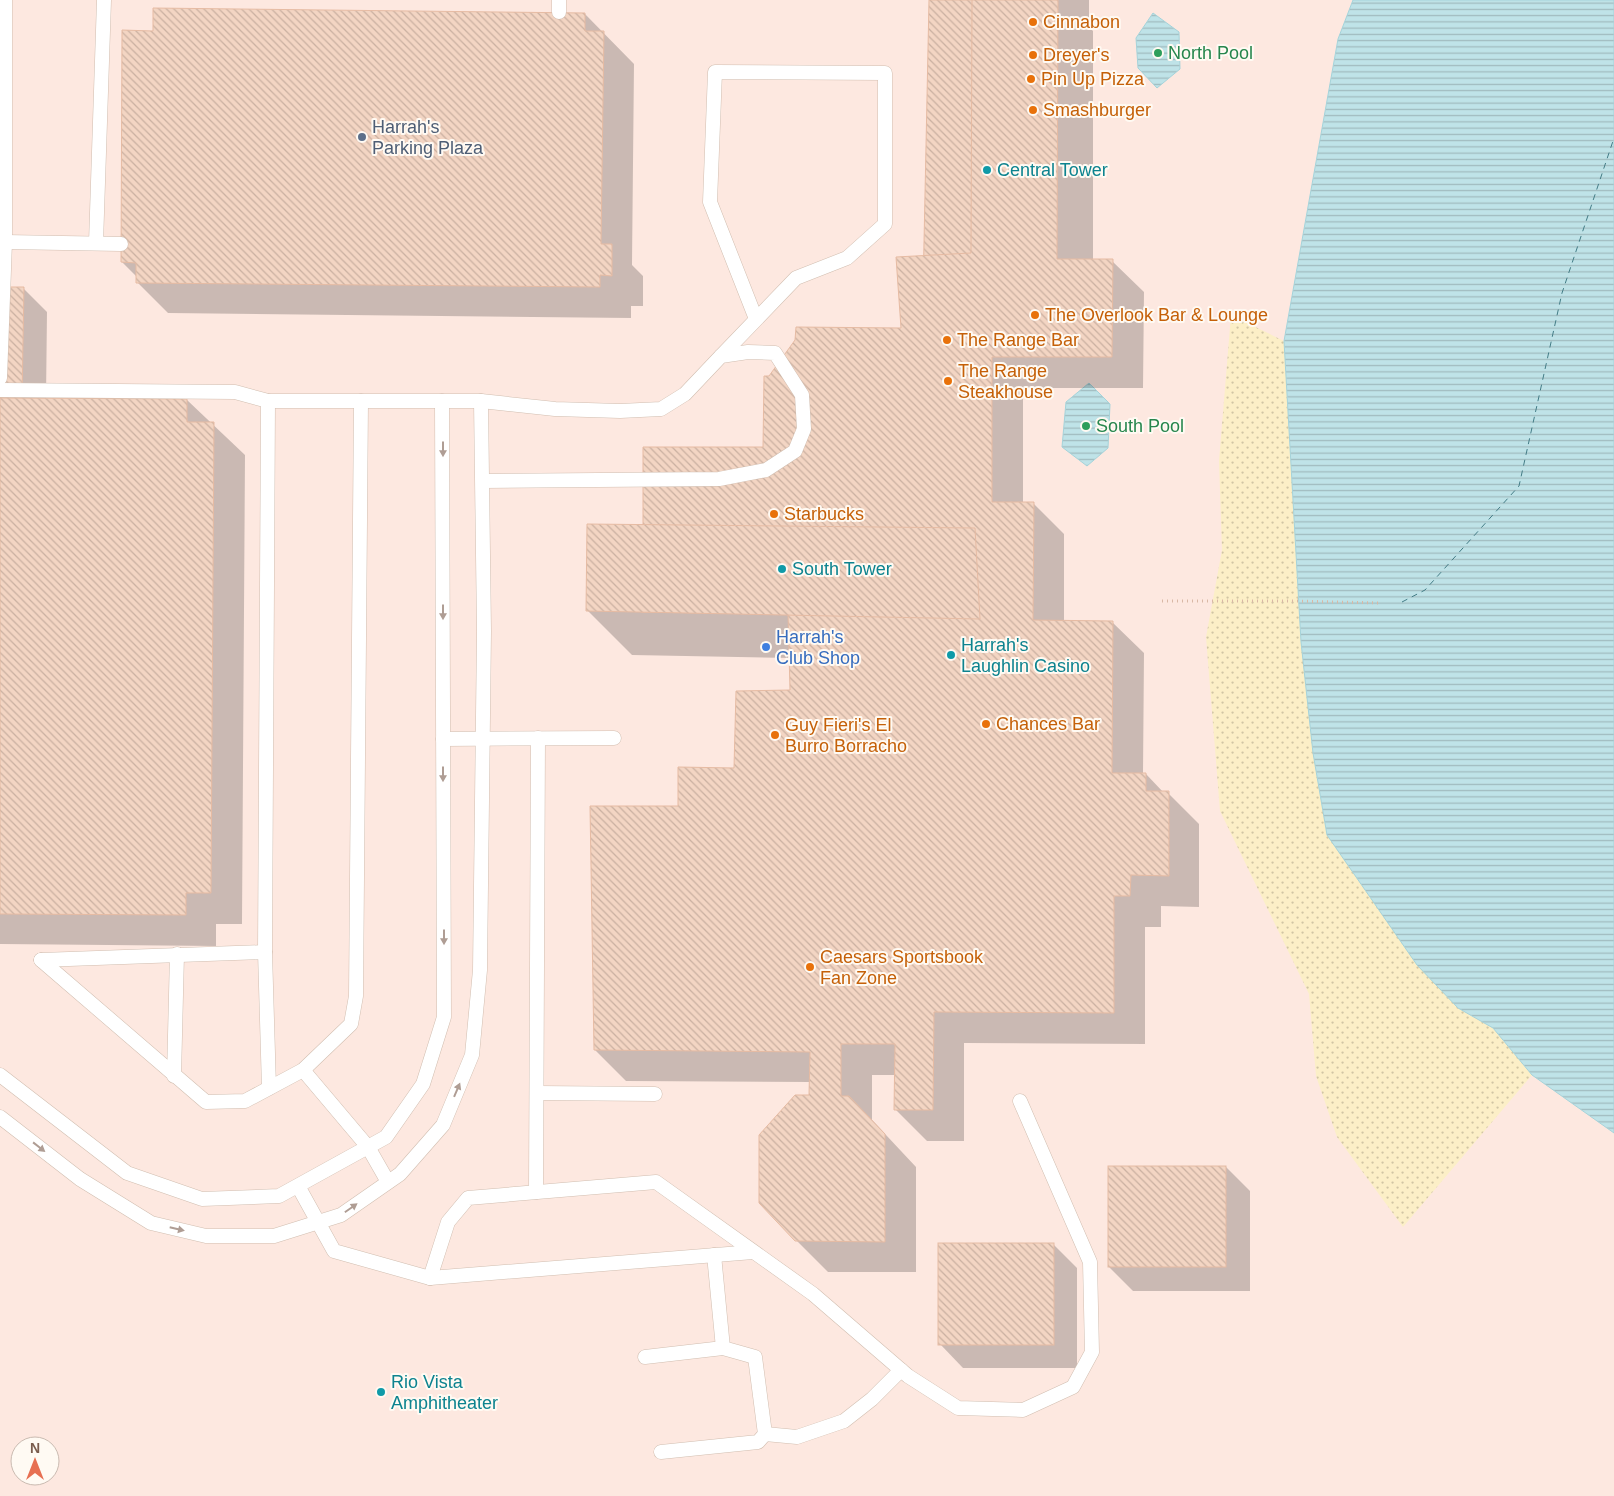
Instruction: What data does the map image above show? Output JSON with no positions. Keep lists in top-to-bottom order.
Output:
{
  "places": [
    "Cinnabon",
    "North Pool",
    "Dreyer's",
    "Pin Up Pizza",
    "Smashburger",
    "Harrah's Parking Plaza",
    "Central Tower",
    "The Overlook Bar & Lounge",
    "The Range Bar",
    "The Range Steakhouse",
    "South Pool",
    "Starbucks",
    "South Tower",
    "Harrah's Club Shop",
    "Harrah's Laughlin Casino",
    "Chances Bar",
    "Guy Fieri's El Burro Borracho",
    "Caesars Sportsbook Fan Zone",
    "Rio Vista Amphitheater"
  ],
  "north": "top"
}
